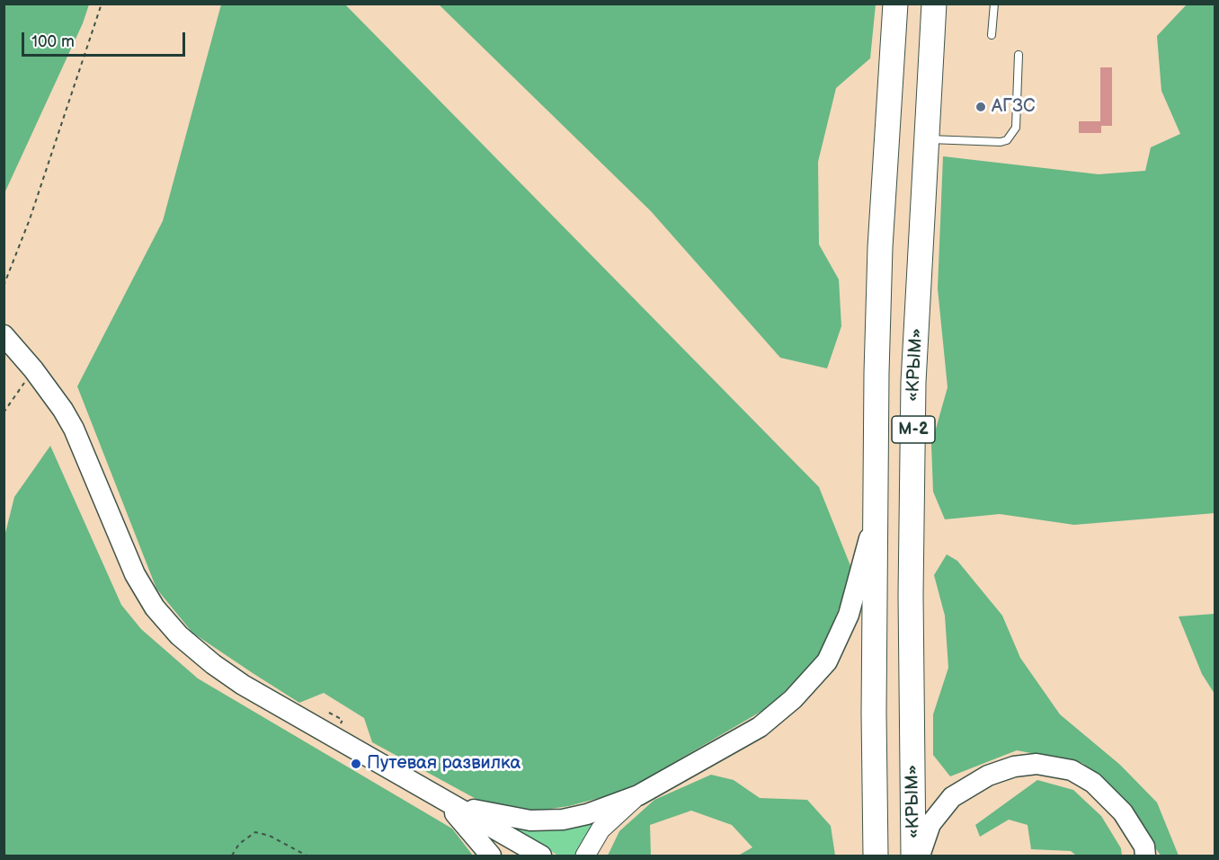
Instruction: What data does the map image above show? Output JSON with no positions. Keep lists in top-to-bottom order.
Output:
{
  "streets": {
    "highway": ["«КРЫМ»", "М-2"]
  },
  "places": ["АГЗС", "Путевая развилка"],
  "scale_bar": "100 m"
}
